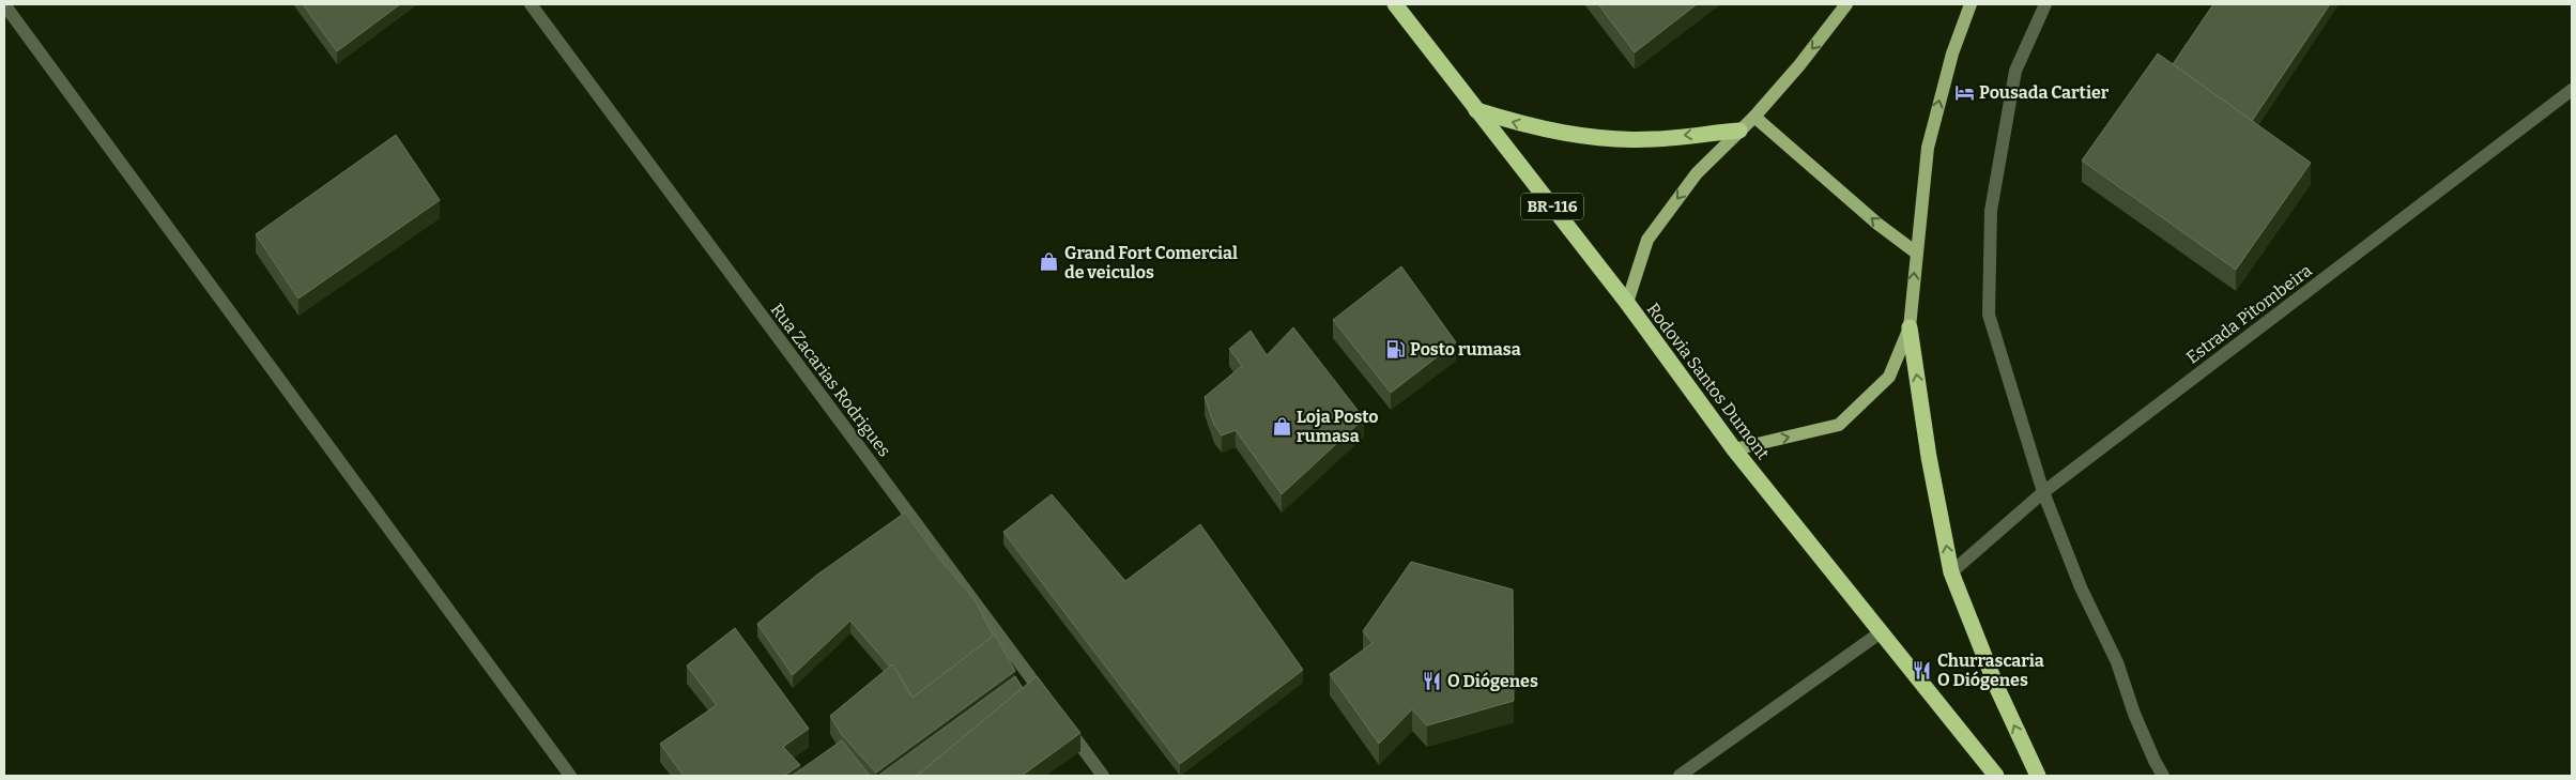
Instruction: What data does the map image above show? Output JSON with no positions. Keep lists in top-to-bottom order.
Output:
{
  "streets": {
    "highway": ["BR-116", "Rodovia Santos Dumont"],
    "street": ["Estrada Pitombeira", "Rua Zacarias Rodrigues"]
  },
  "places": {
    "hotel": ["Pousada Cartier"],
    "shop": ["Grand Fort Comercial de veiculos", "Loja Posto rumasa"],
    "fuel station": ["Posto rumasa"],
    "restaurant": ["Churrascaria O Diógenes", "O Diógenes"]
  }
}
